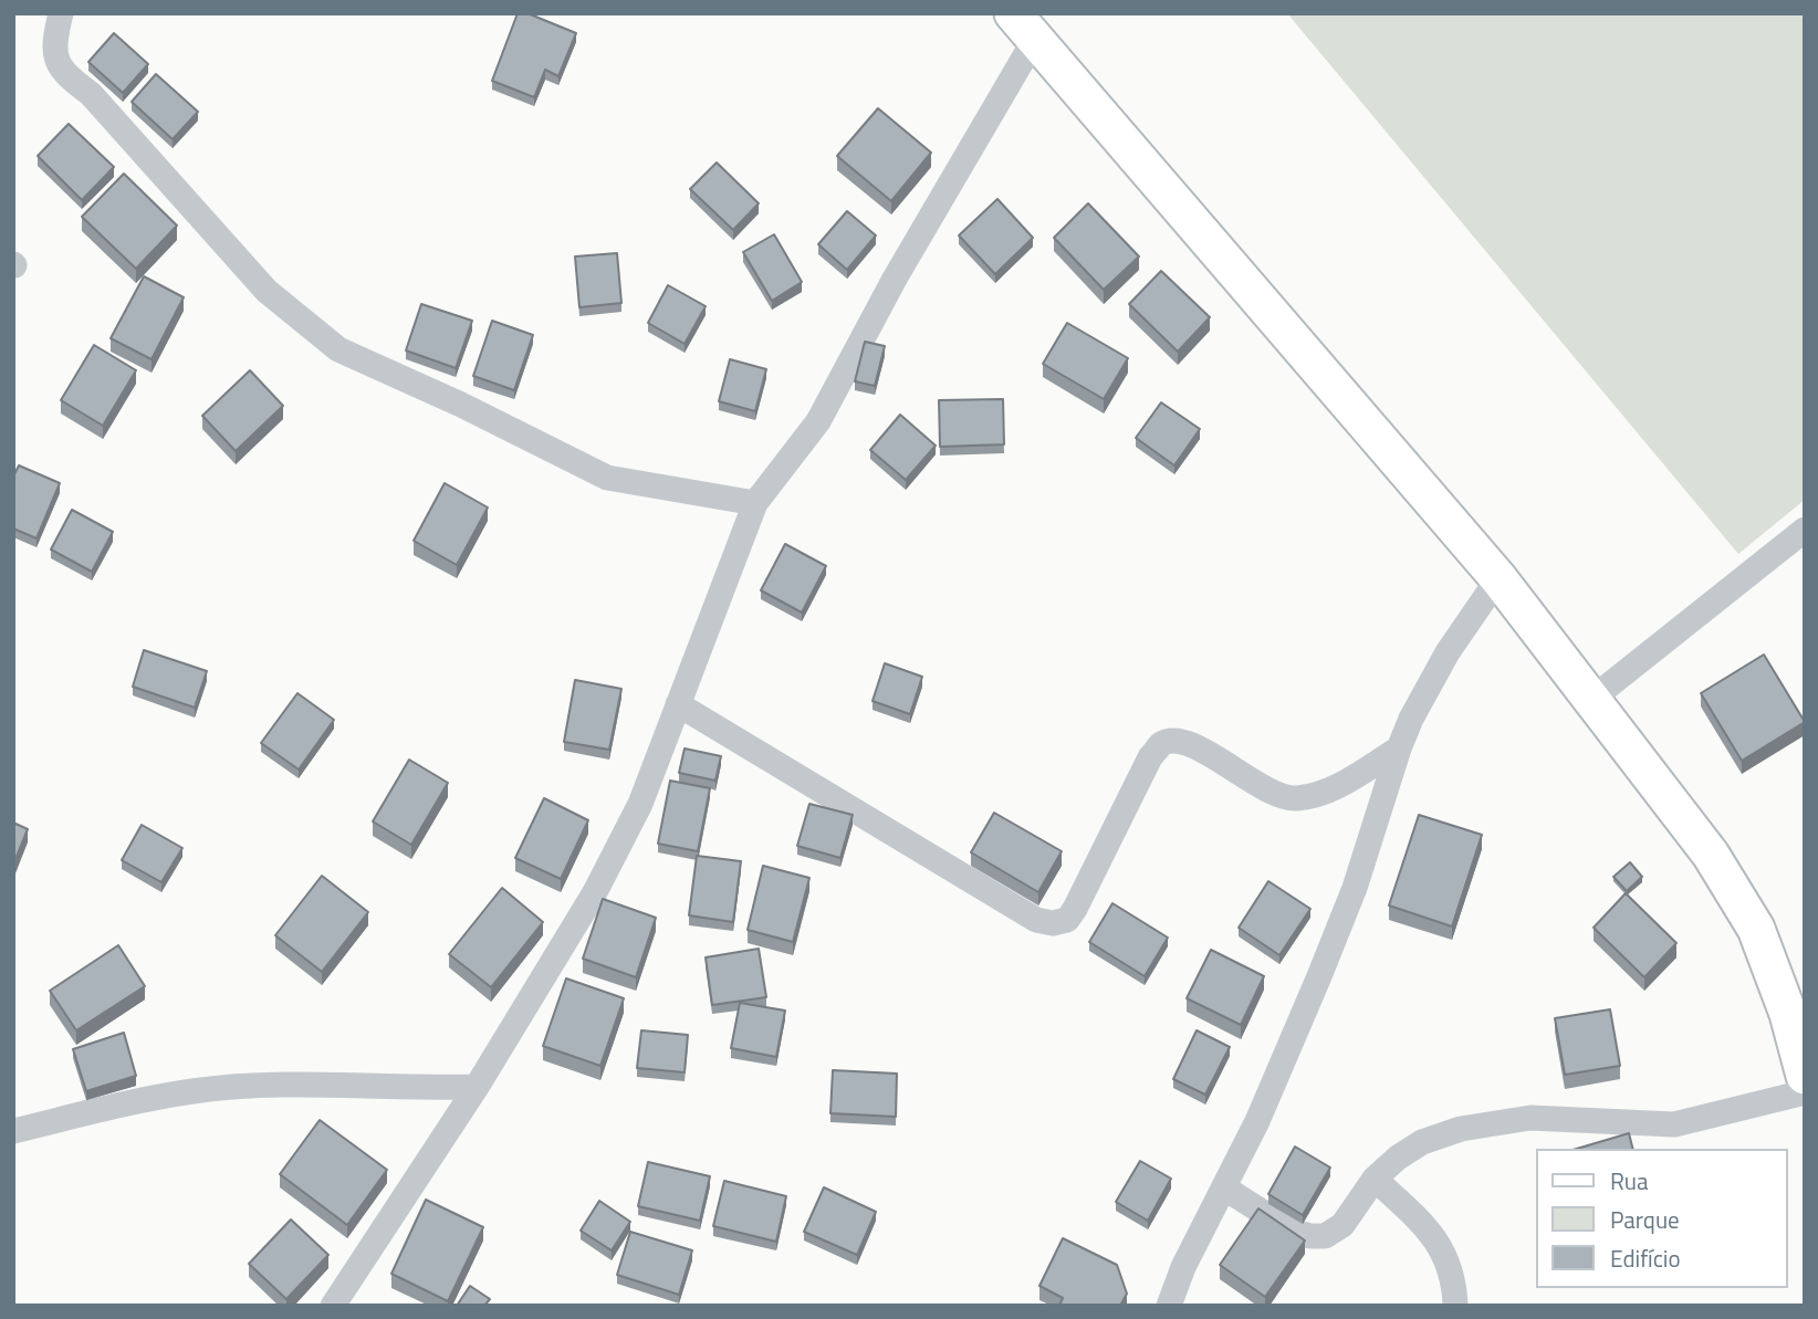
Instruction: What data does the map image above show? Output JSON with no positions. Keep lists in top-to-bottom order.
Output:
{
  "legend": ["Rua", "Parque", "Edifício"]
}
